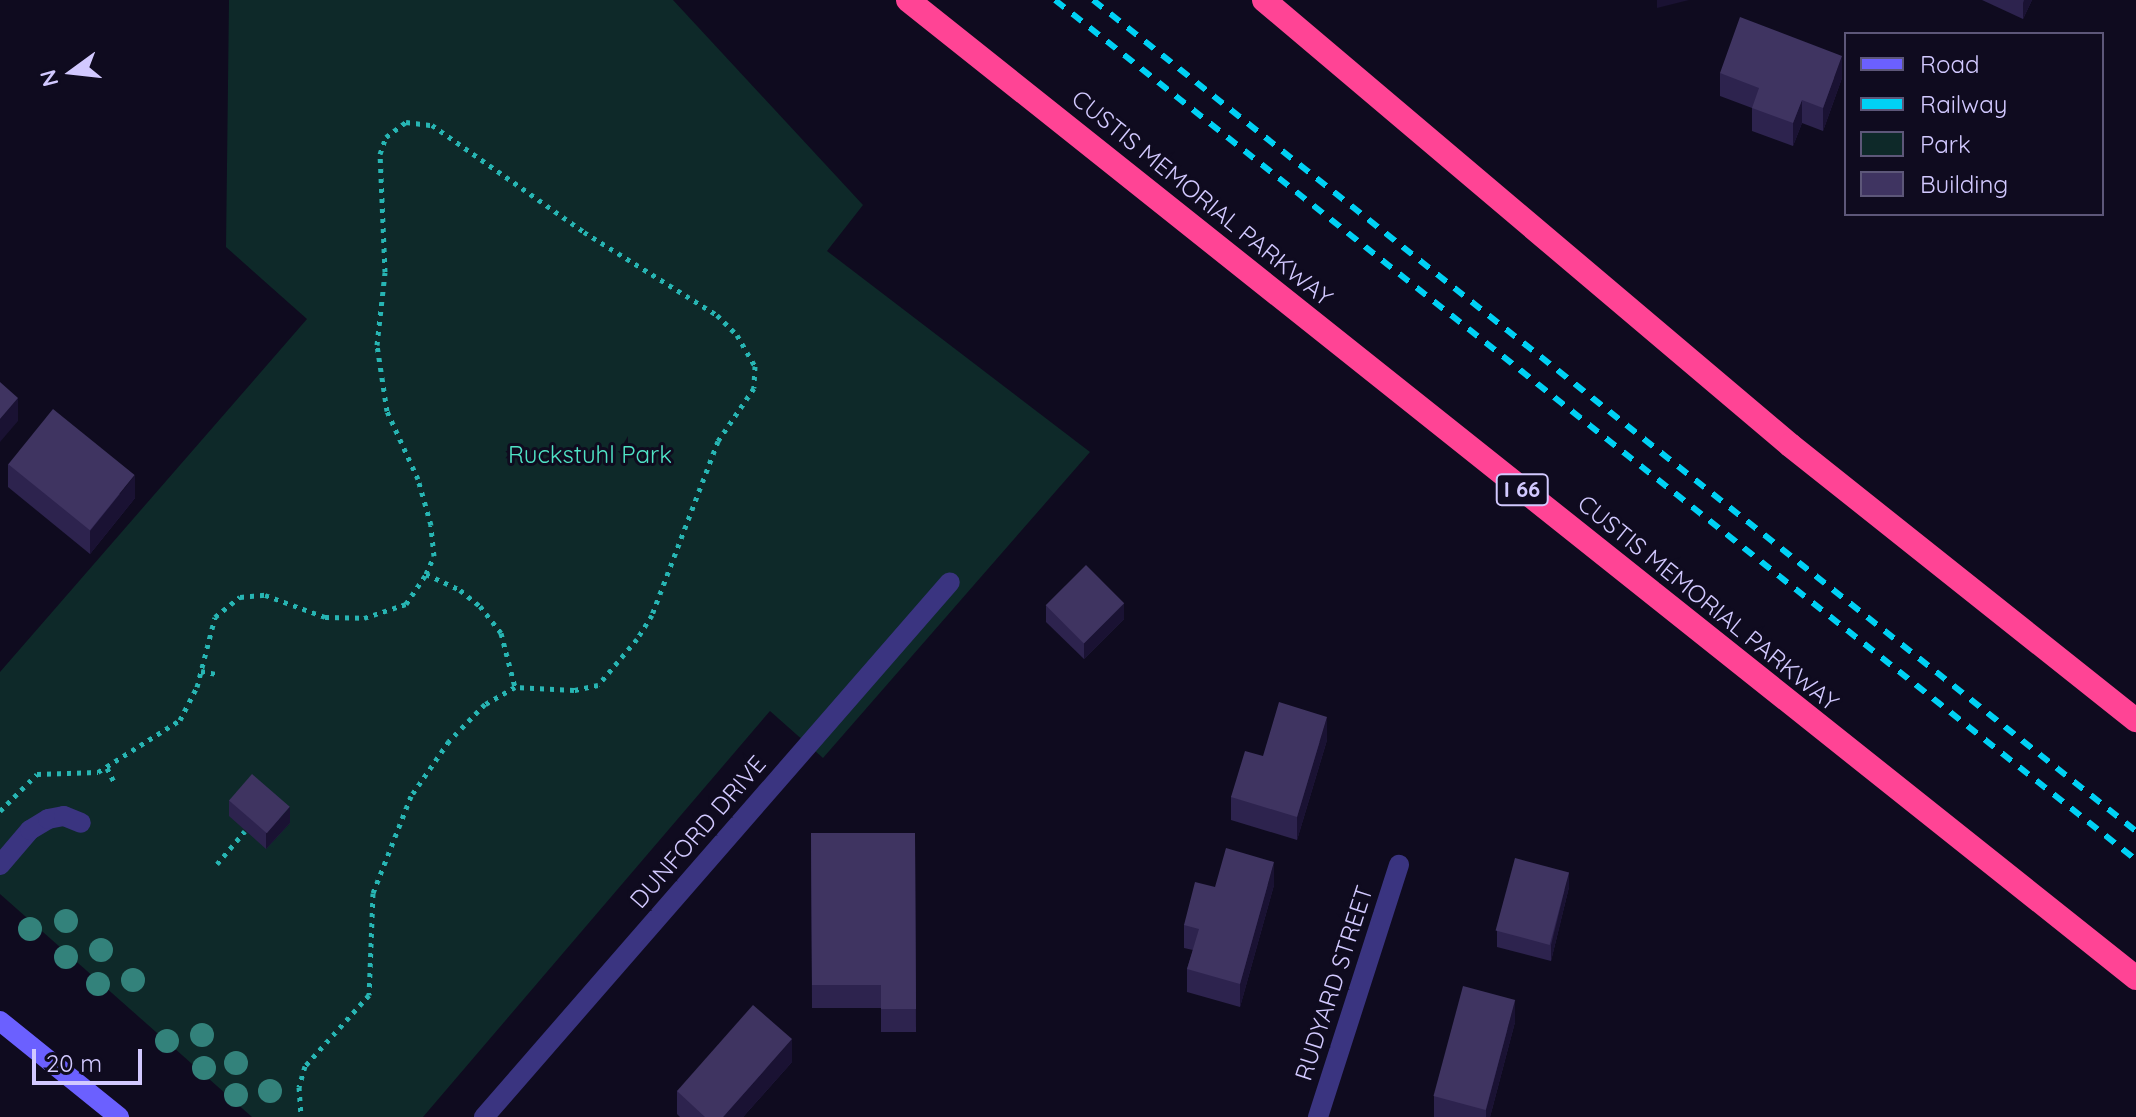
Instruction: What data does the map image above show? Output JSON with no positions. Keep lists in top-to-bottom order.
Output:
{
  "streets": {
    "highway": ["CUSTIS MEMORIAL PARKWAY", "I 66"],
    "street": ["DUNFORD DRIVE", "RUDYARD STREET"]
  },
  "parks": ["Ruckstuhl Park"],
  "legend": [
    "Road",
    "Railway",
    "Park",
    "Building"
  ],
  "scale_bar": "20 m",
  "north": "left"
}
